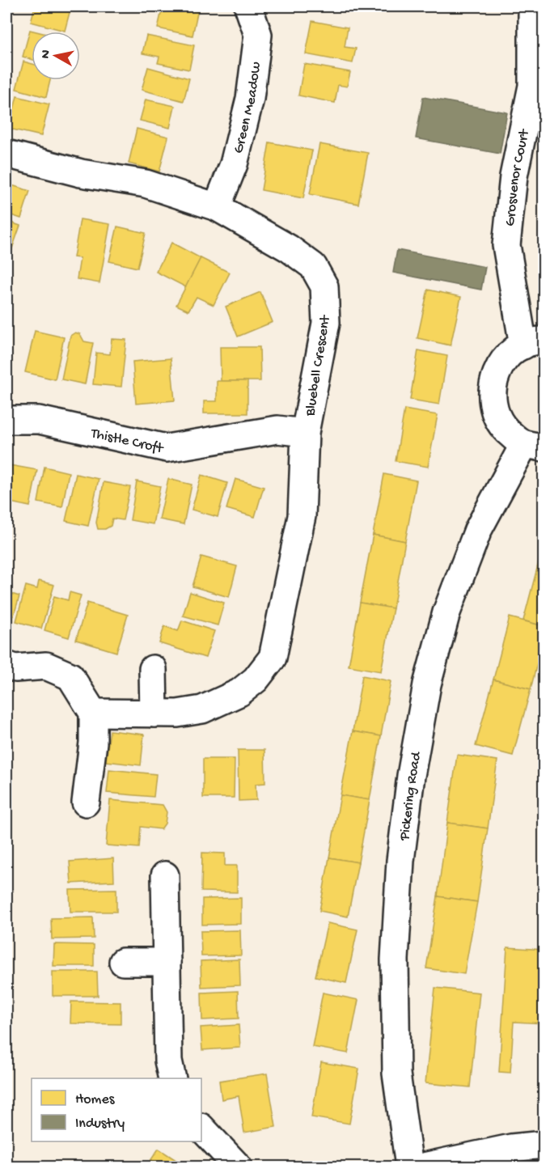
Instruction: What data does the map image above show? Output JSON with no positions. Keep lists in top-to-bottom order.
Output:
{
  "streets": {
    "street": [
      "Green Meadow",
      "Grosvenor Court",
      "Bluebell Crescent",
      "Thistle Croft",
      "Pickering Road"
    ]
  },
  "crossings": [
    ["Green Meadow", "Bluebell Crescent"],
    ["Grosvenor Court", "Pickering Road"],
    ["Bluebell Crescent", "Thistle Croft"]
  ],
  "legend": ["Homes", "Industry"],
  "north": "left"
}
